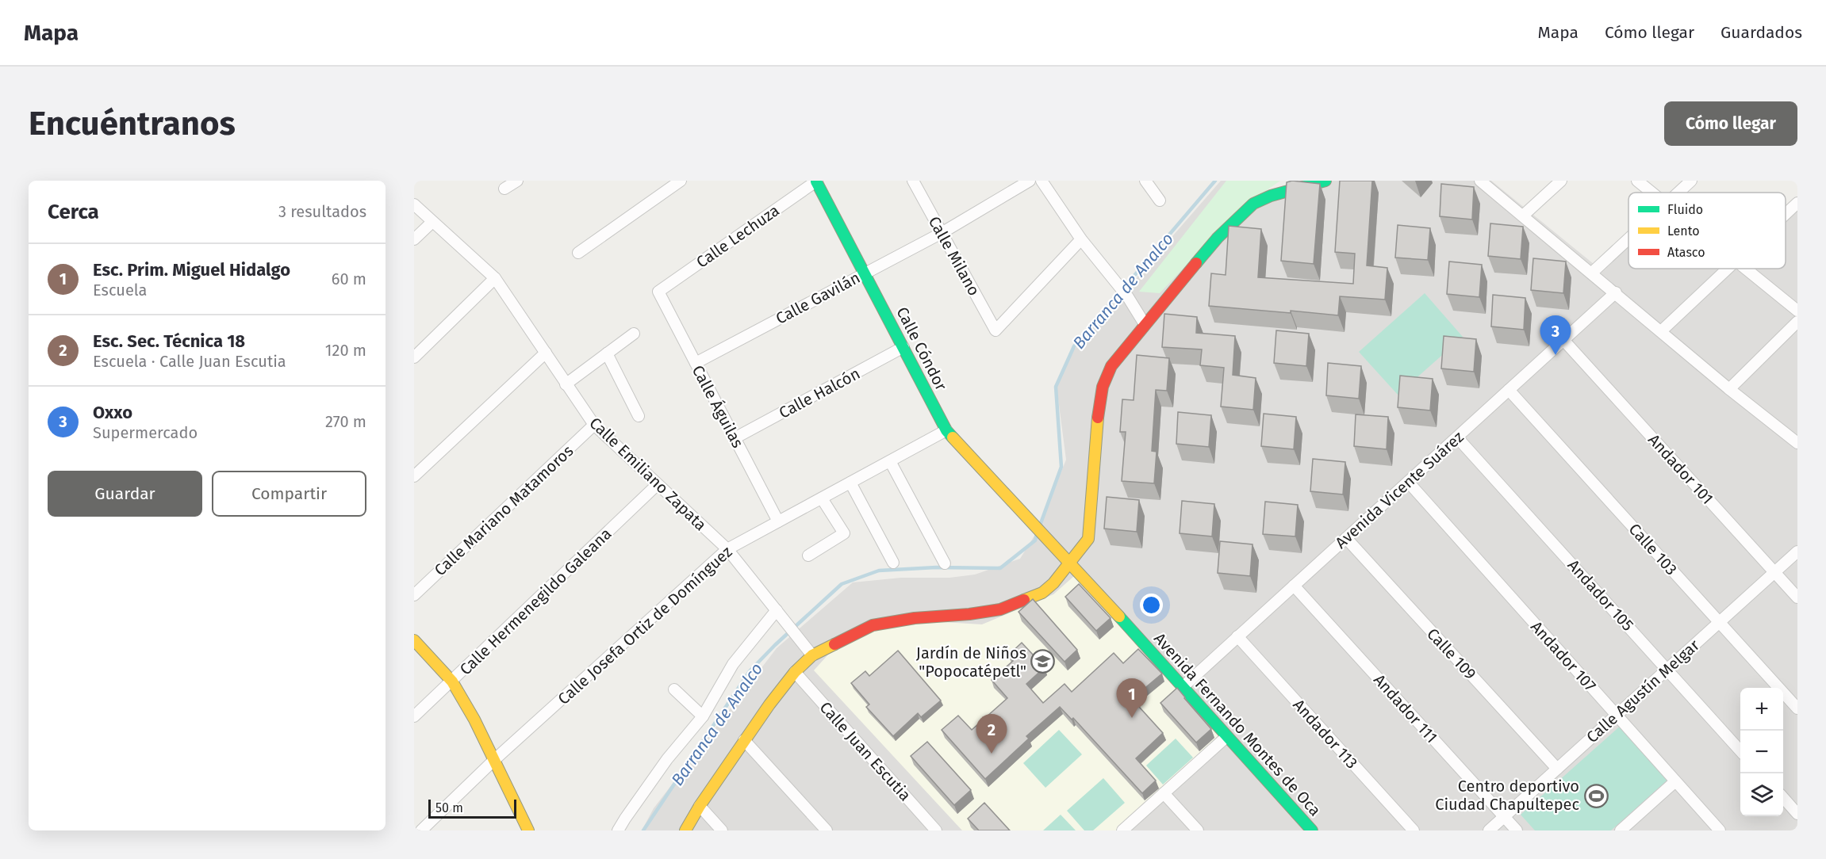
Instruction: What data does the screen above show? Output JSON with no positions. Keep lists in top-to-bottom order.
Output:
{
  "streets": {
    "street": [
      "Calle Lechuza",
      "Calle Milano",
      "Calle Gavilán",
      "Calle Cóndor",
      "Calle Halcón",
      "Calle Águilas",
      "Andador 101",
      "Calle Emiliano Zapata",
      "Avenida Vicente Suárez",
      "Calle Mariano Matamoros",
      "Calle 103",
      "Andador 105",
      "Calle Hermenegildo Galeana",
      "Calle Josefa Ortiz de Domínguez",
      "Calle 109",
      "Andador 107",
      "Calle Agustín Melgar",
      "Andador 111",
      "Avenida Fernando Montes de Oca",
      "Andador 113",
      "Calle Juan Escutia"
    ]
  },
  "crossings": [
    ["Calle Lechuza", "Calle Cóndor"],
    ["Calle Lechuza", "Calle Águilas"],
    ["Calle Milano", "Calle Gavilán"],
    ["Calle Gavilán", "Calle Cóndor"],
    ["Calle Gavilán", "Calle Águilas"],
    ["Calle Cóndor", "Calle Halcón"],
    ["Calle Cóndor", "Calle Josefa Ortiz de Domínguez"],
    ["Calle Cóndor", "Avenida Fernando Montes de Oca"],
    ["Calle Halcón", "Calle Águilas"],
    ["Calle Águilas", "Calle Josefa Ortiz de Domínguez"],
    ["Andador 101", "Avenida Vicente Suárez"],
    ["Andador 101", "Calle Agustín Melgar"],
    ["Calle Emiliano Zapata", "Calle Mariano Matamoros"],
    ["Calle Emiliano Zapata", "Calle Hermenegildo Galeana"],
    ["Calle Emiliano Zapata", "Calle Josefa Ortiz de Domínguez"],
    ["Avenida Vicente Suárez", "Calle 103"],
    ["Avenida Vicente Suárez", "Andador 105"],
    ["Avenida Vicente Suárez", "Calle 109"],
    ["Avenida Vicente Suárez", "Andador 107"],
    ["Avenida Vicente Suárez", "Andador 111"],
    ["Avenida Vicente Suárez", "Avenida Fernando Montes de Oca"],
    ["Avenida Vicente Suárez", "Andador 113"],
    ["Calle 103", "Calle Agustín Melgar"],
    ["Andador 105", "Calle Agustín Melgar"],
    ["Calle 109", "Calle Agustín Melgar"],
    ["Andador 107", "Calle Agustín Melgar"],
    ["Calle Agustín Melgar", "Andador 111"]
  ],
  "water": ["Barranca de Analco"],
  "places": {
    "school or university": ["Jardín de Niños \"Popocatépetl\""],
    "sports": ["Centro deportivo Ciudad Chapultepec"]
  },
  "legend": ["Fluido", "Lento", "Atasco"],
  "scale_bar": "50 m",
  "page": {
    "header": "Mapa",
    "nav": ["Mapa", "Cómo llegar", "Guardados"],
    "buttons": [
      "Cómo llegar",
      ["Guardar", "Compartir"]
    ],
    "title": "Encuéntranos",
    "heading": ["Cerca", "3 resultados"],
    "list": [
      {
        "mark": "1",
        "name": "Esc. Prim. Miguel Hidalgo",
        "note": "Escuela",
        "value": "60 m"
      },
      {
        "mark": "2",
        "name": "Esc. Sec. Técnica 18",
        "note": "Escuela · Calle Juan Escutia",
        "value": "120 m"
      },
      {
        "mark": "3",
        "name": "Oxxo",
        "note": "Supermercado",
        "value": "270 m"
      }
    ],
    "pins": ["3", "1", "2"],
    "map_buttons": ["+", "−"],
    "scale": "50 m"
  }
}
